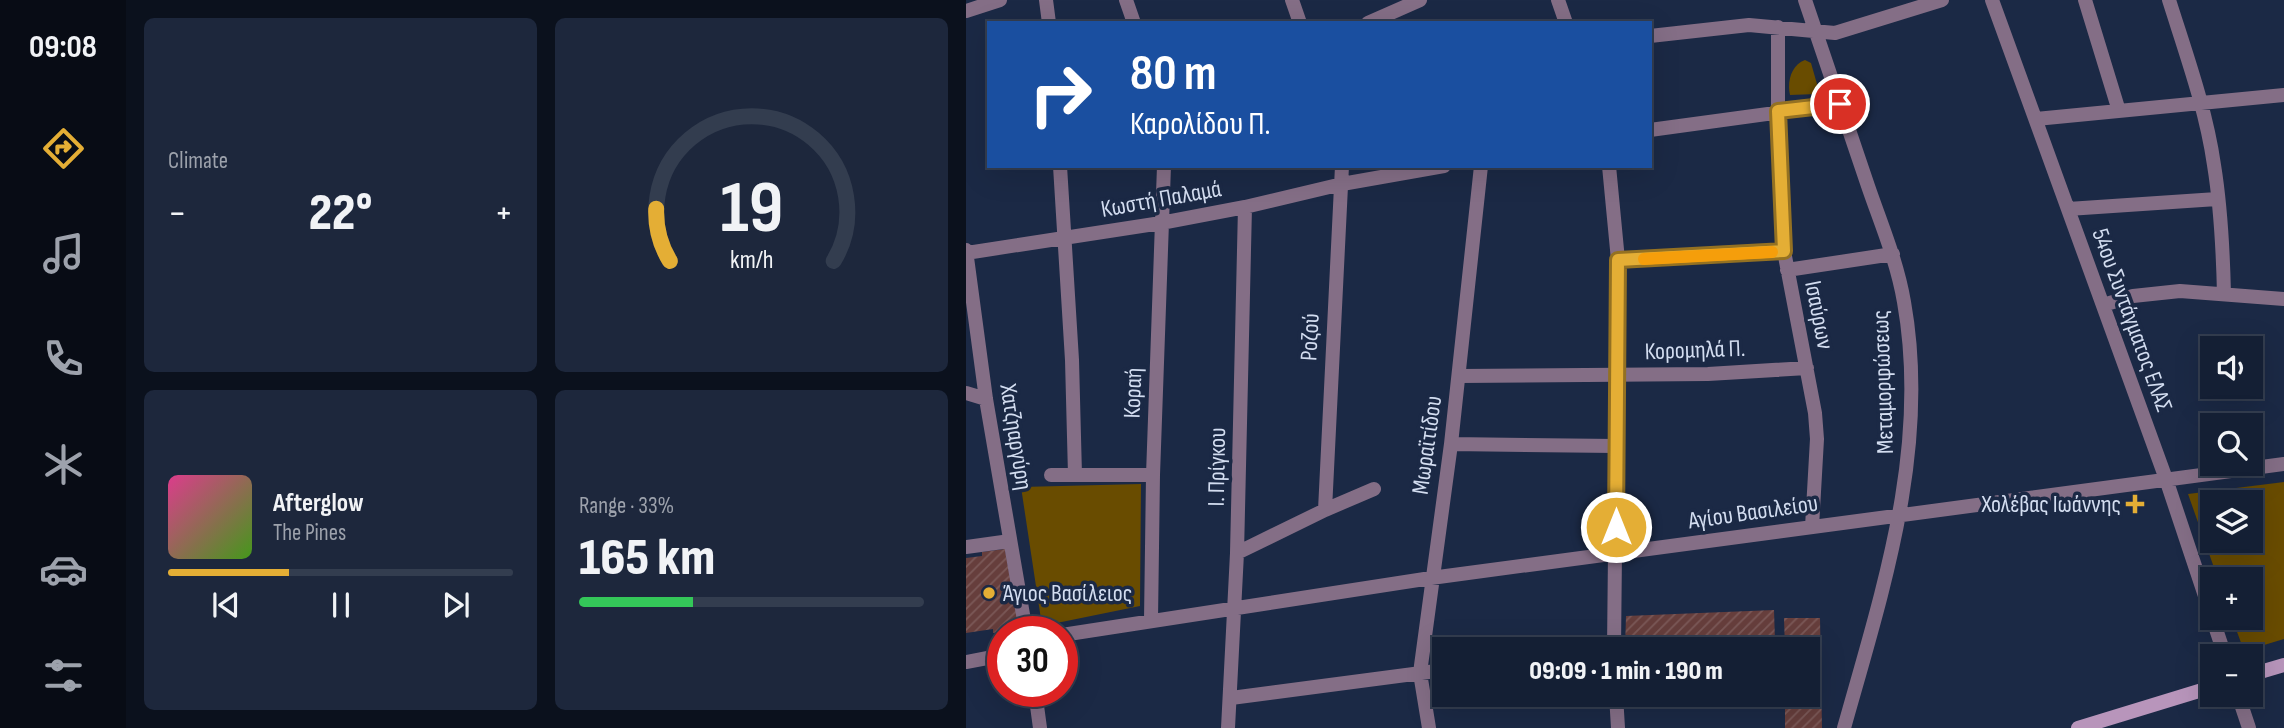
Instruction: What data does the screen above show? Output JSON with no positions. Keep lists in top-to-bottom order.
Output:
{
  "streets": {
    "street": [
      "Κωστή Παλαμά",
      "Ισαύρων",
      "54ου Συντάγματος ΕΛΑΣ",
      "Ροζού",
      "Κορομηλά Π.",
      "Μεταμορφώσεως",
      "Κοραή",
      "Χατζηαργύρη",
      "Μωραϊτίδου",
      "Ι. Πρίγκου",
      "Αγίου Βασιλείου"
    ]
  },
  "crossings": [
    ["Κωστή Παλαμά", "Ροζού"],
    ["Κωστή Παλαμά", "Κοραή"],
    ["Κωστή Παλαμά", "Χατζηαργύρη"],
    ["Κωστή Παλαμά", "Ι. Πρίγκου"],
    ["Ισαύρων", "Κορομηλά Π."],
    ["Ισαύρων", "Αγίου Βασιλείου"],
    ["54ου Συντάγματος ΕΛΑΣ", "Αγίου Βασιλείου"],
    ["Κορομηλά Π.", "Μωραϊτίδου"],
    ["Μεταμορφώσεως", "Αγίου Βασιλείου"],
    ["Κοραή", "Αγίου Βασιλείου"],
    ["Μωραϊτίδου", "Αγίου Βασιλείου"],
    ["Ι. Πρίγκου", "Αγίου Βασιλείου"]
  ],
  "places": {
    "health": ["Χολέβας Ιωάννης"],
    "other": ["Άγιος Βασίλειος"]
  },
  "page": {
    "tabs": "09:08",
    "tile": [
      "Climate",
      ["Range · 33%", "165 km"]
    ],
    "turn": ["80 m", "Καρολίδου Π."],
    "heat": ["−", "22°", "+"],
    "map_buttons": ["+", "−"],
    "song": ["Afterglow", "The Pines"],
    "limit": "30",
    "trip": "09:09 · 1 min · 190 m",
    "gauge": ["19", "km/h"]
  }
}
